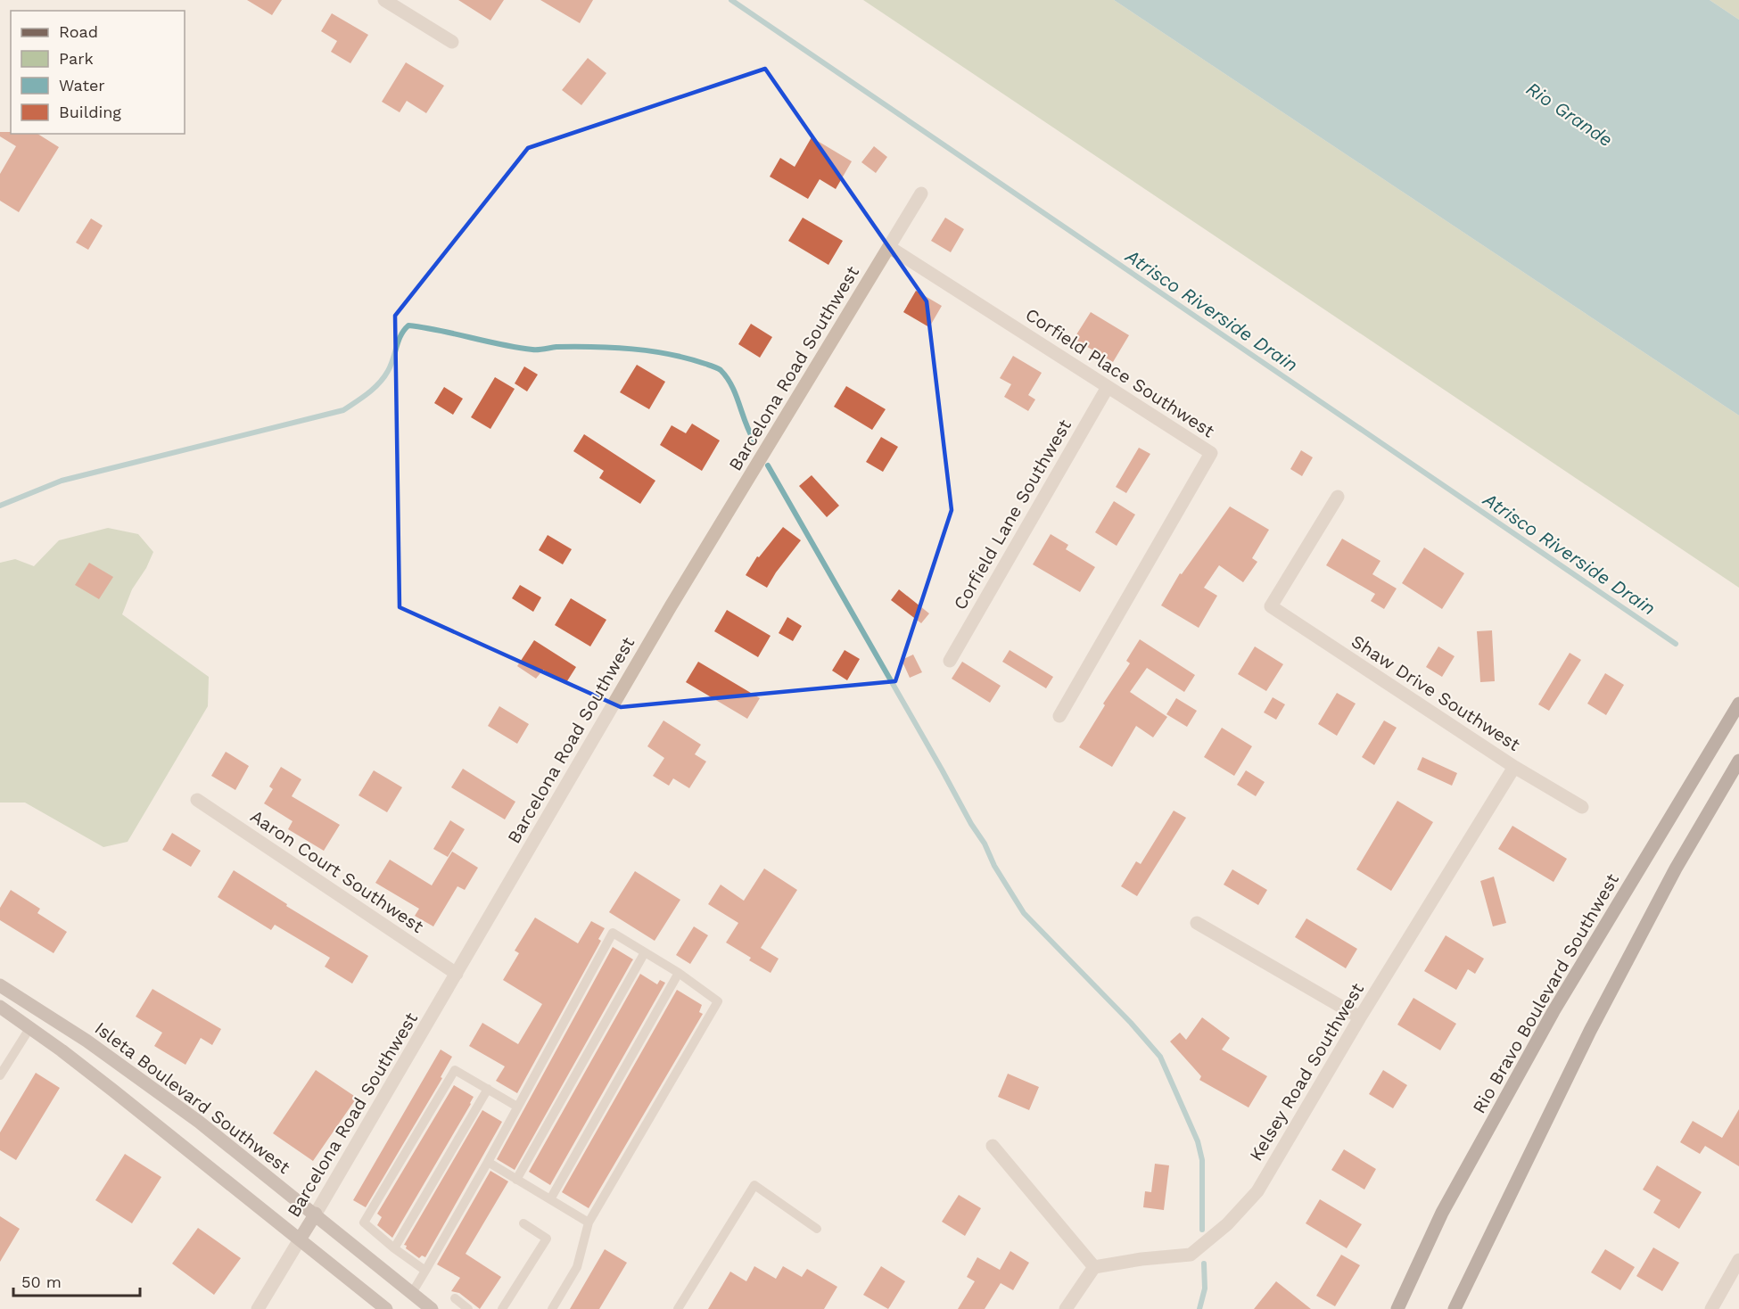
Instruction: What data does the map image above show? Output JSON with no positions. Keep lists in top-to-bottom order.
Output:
{
  "streets": {
    "main road": ["Barcelona Road Southwest", "Rio Bravo Boulevard Southwest", "Isleta Boulevard Southwest"],
    "street": [
      "Corfield Place Southwest",
      "Corfield Lane Southwest",
      "Shaw Drive Southwest",
      "Aaron Court Southwest",
      "Kelsey Road Southwest"
    ]
  },
  "crossings": [
    ["Barcelona Road Southwest", "Corfield Place Southwest"],
    ["Barcelona Road Southwest", "Aaron Court Southwest"],
    ["Barcelona Road Southwest", "Isleta Boulevard Southwest"],
    ["Corfield Place Southwest", "Corfield Lane Southwest"],
    ["Shaw Drive Southwest", "Kelsey Road Southwest"]
  ],
  "water": ["Rio Grande", "Atrisco Riverside Drain"],
  "legend": [
    "Road",
    "Park",
    "Water",
    "Building"
  ],
  "scale_bar": "50 m"
}
